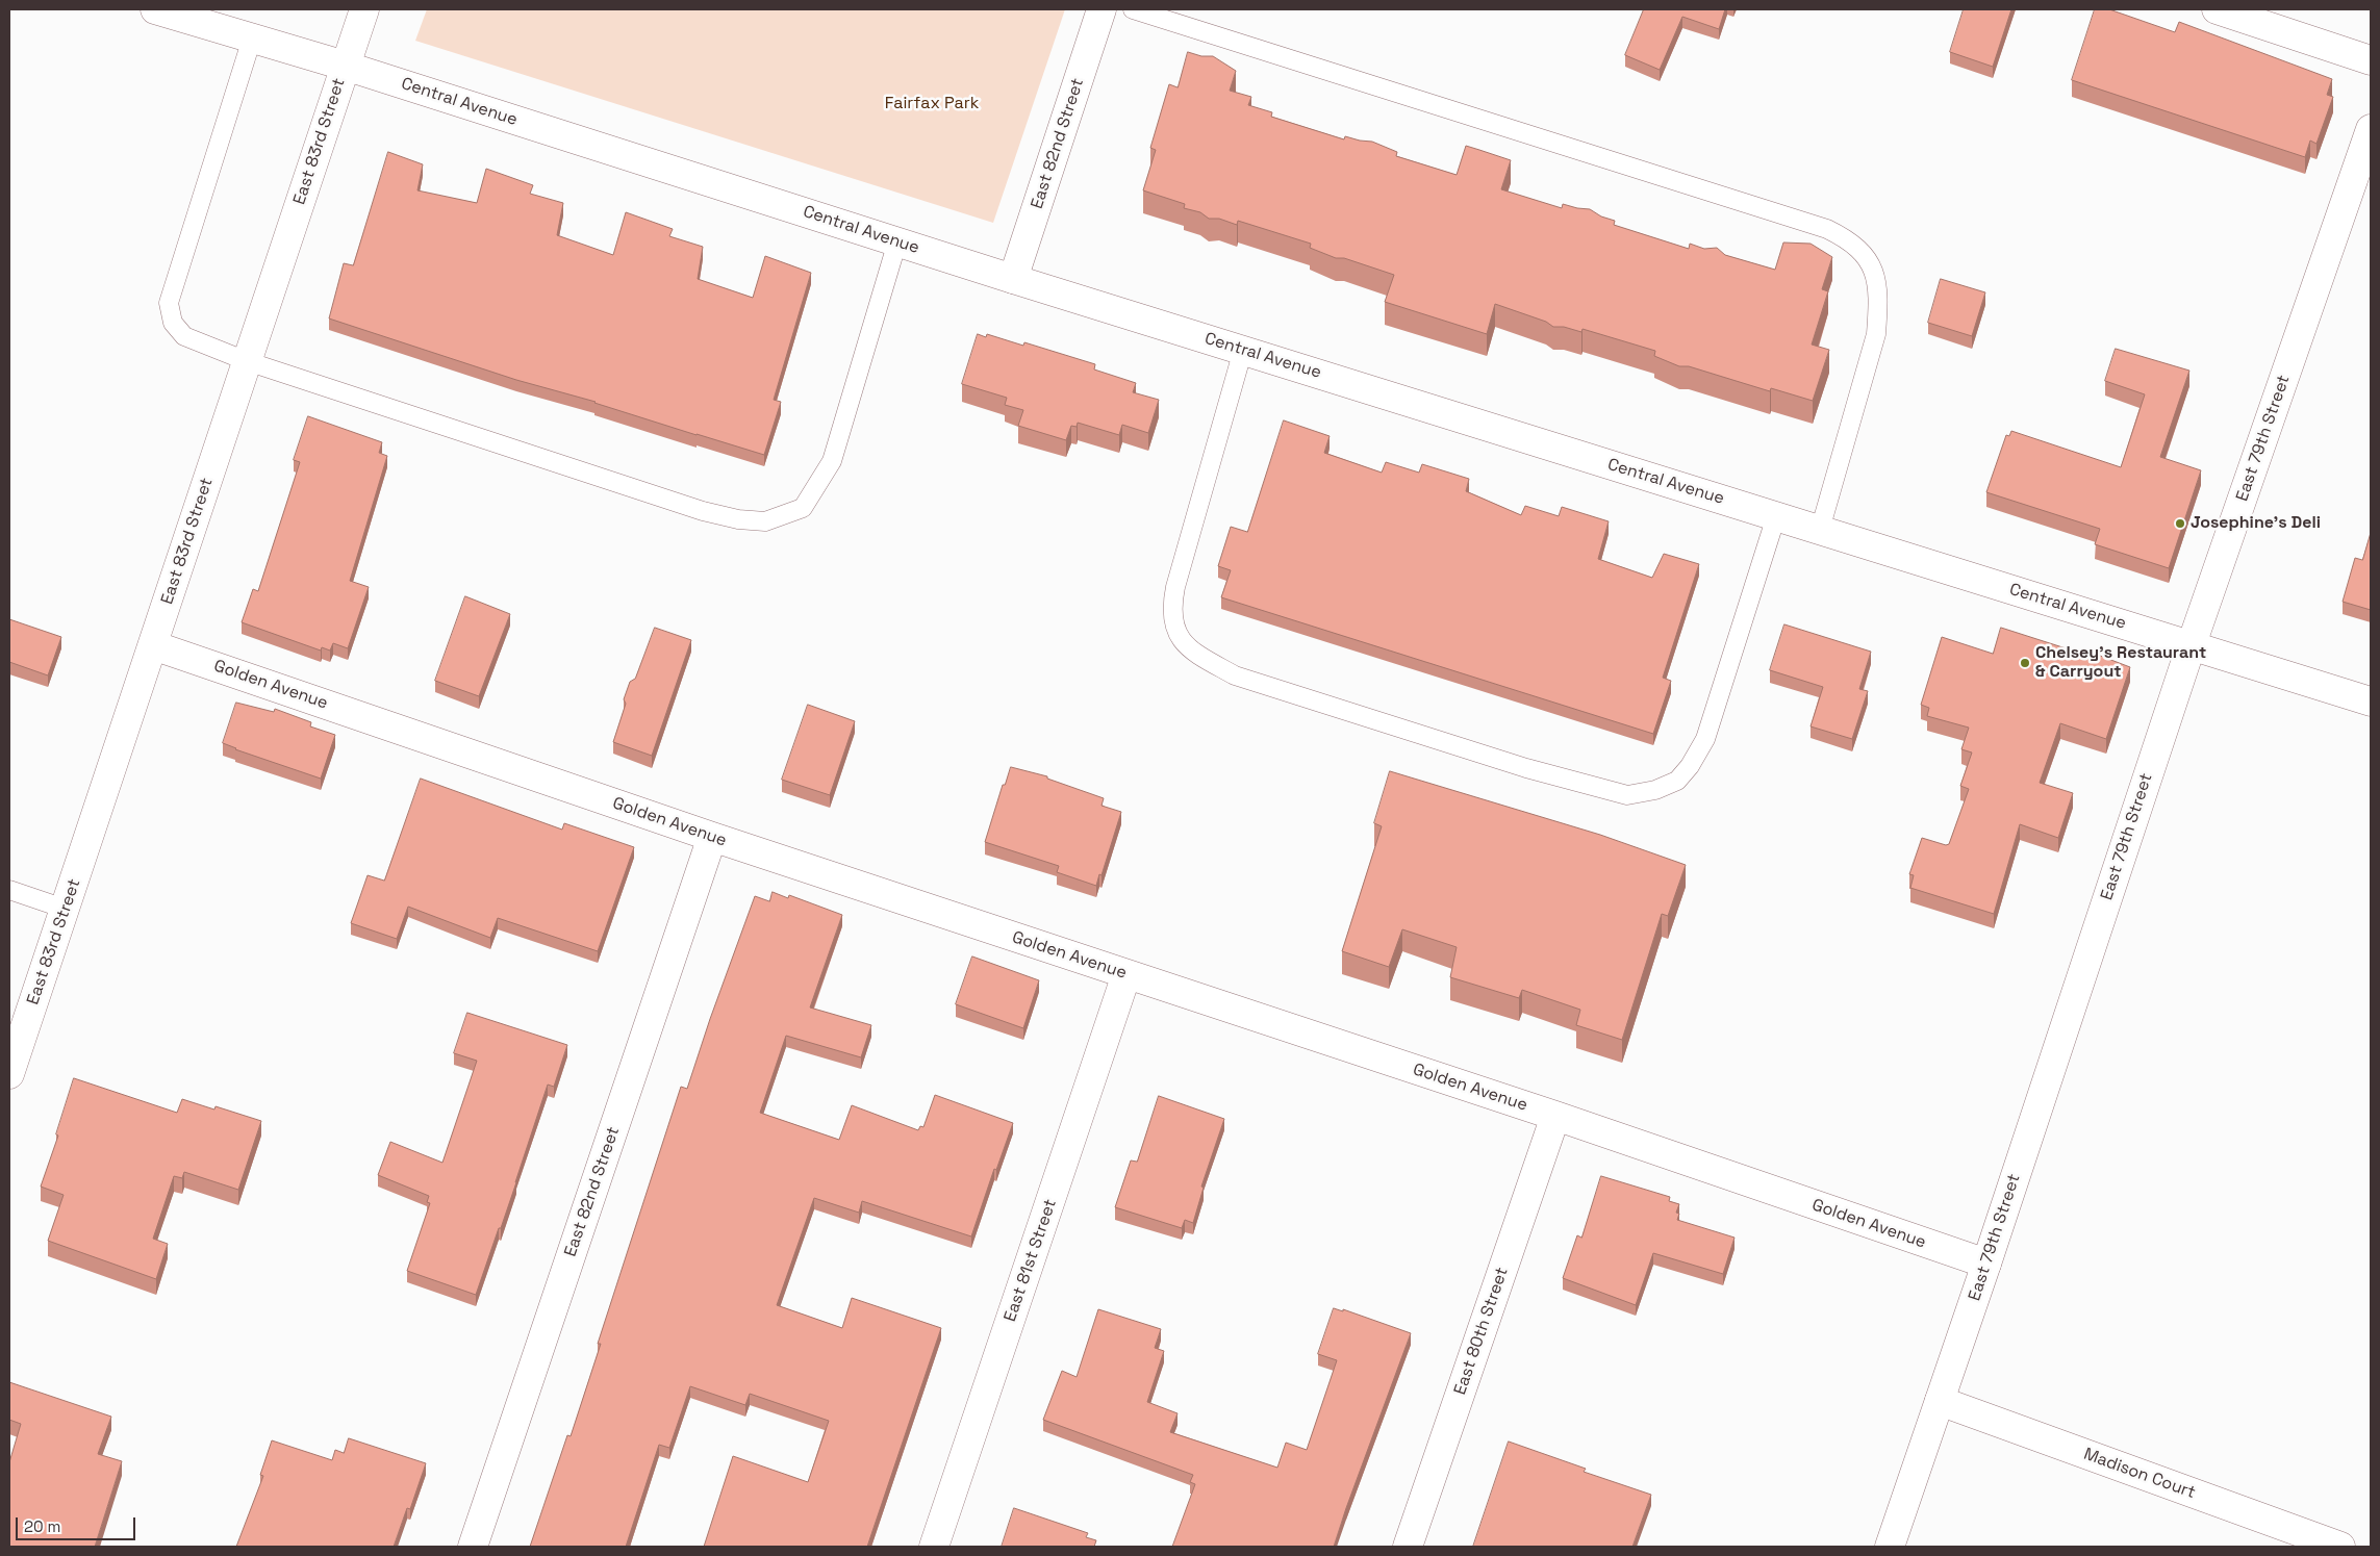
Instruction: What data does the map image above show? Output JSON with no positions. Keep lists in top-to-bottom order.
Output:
{
  "streets": {
    "street": [
      "Central Avenue",
      "East 83rd Street",
      "East 82nd Street",
      "East 79th Street",
      "Golden Avenue",
      "East 81st Street",
      "East 80th Street",
      "Madison Court"
    ]
  },
  "crossings": [
    ["Central Avenue", "East 83rd Street"],
    ["Central Avenue", "East 82nd Street"],
    ["Central Avenue", "East 79th Street"],
    ["East 83rd Street", "Golden Avenue"],
    ["East 82nd Street", "Golden Avenue"],
    ["East 79th Street", "Golden Avenue"],
    ["East 79th Street", "Madison Court"],
    ["Golden Avenue", "East 81st Street"],
    ["Golden Avenue", "East 80th Street"]
  ],
  "parks": ["Fairfax Park"],
  "places": ["Josephine's Deli", "Chelsey's Restaurant & Carryout"],
  "scale_bar": "20 m"
}
